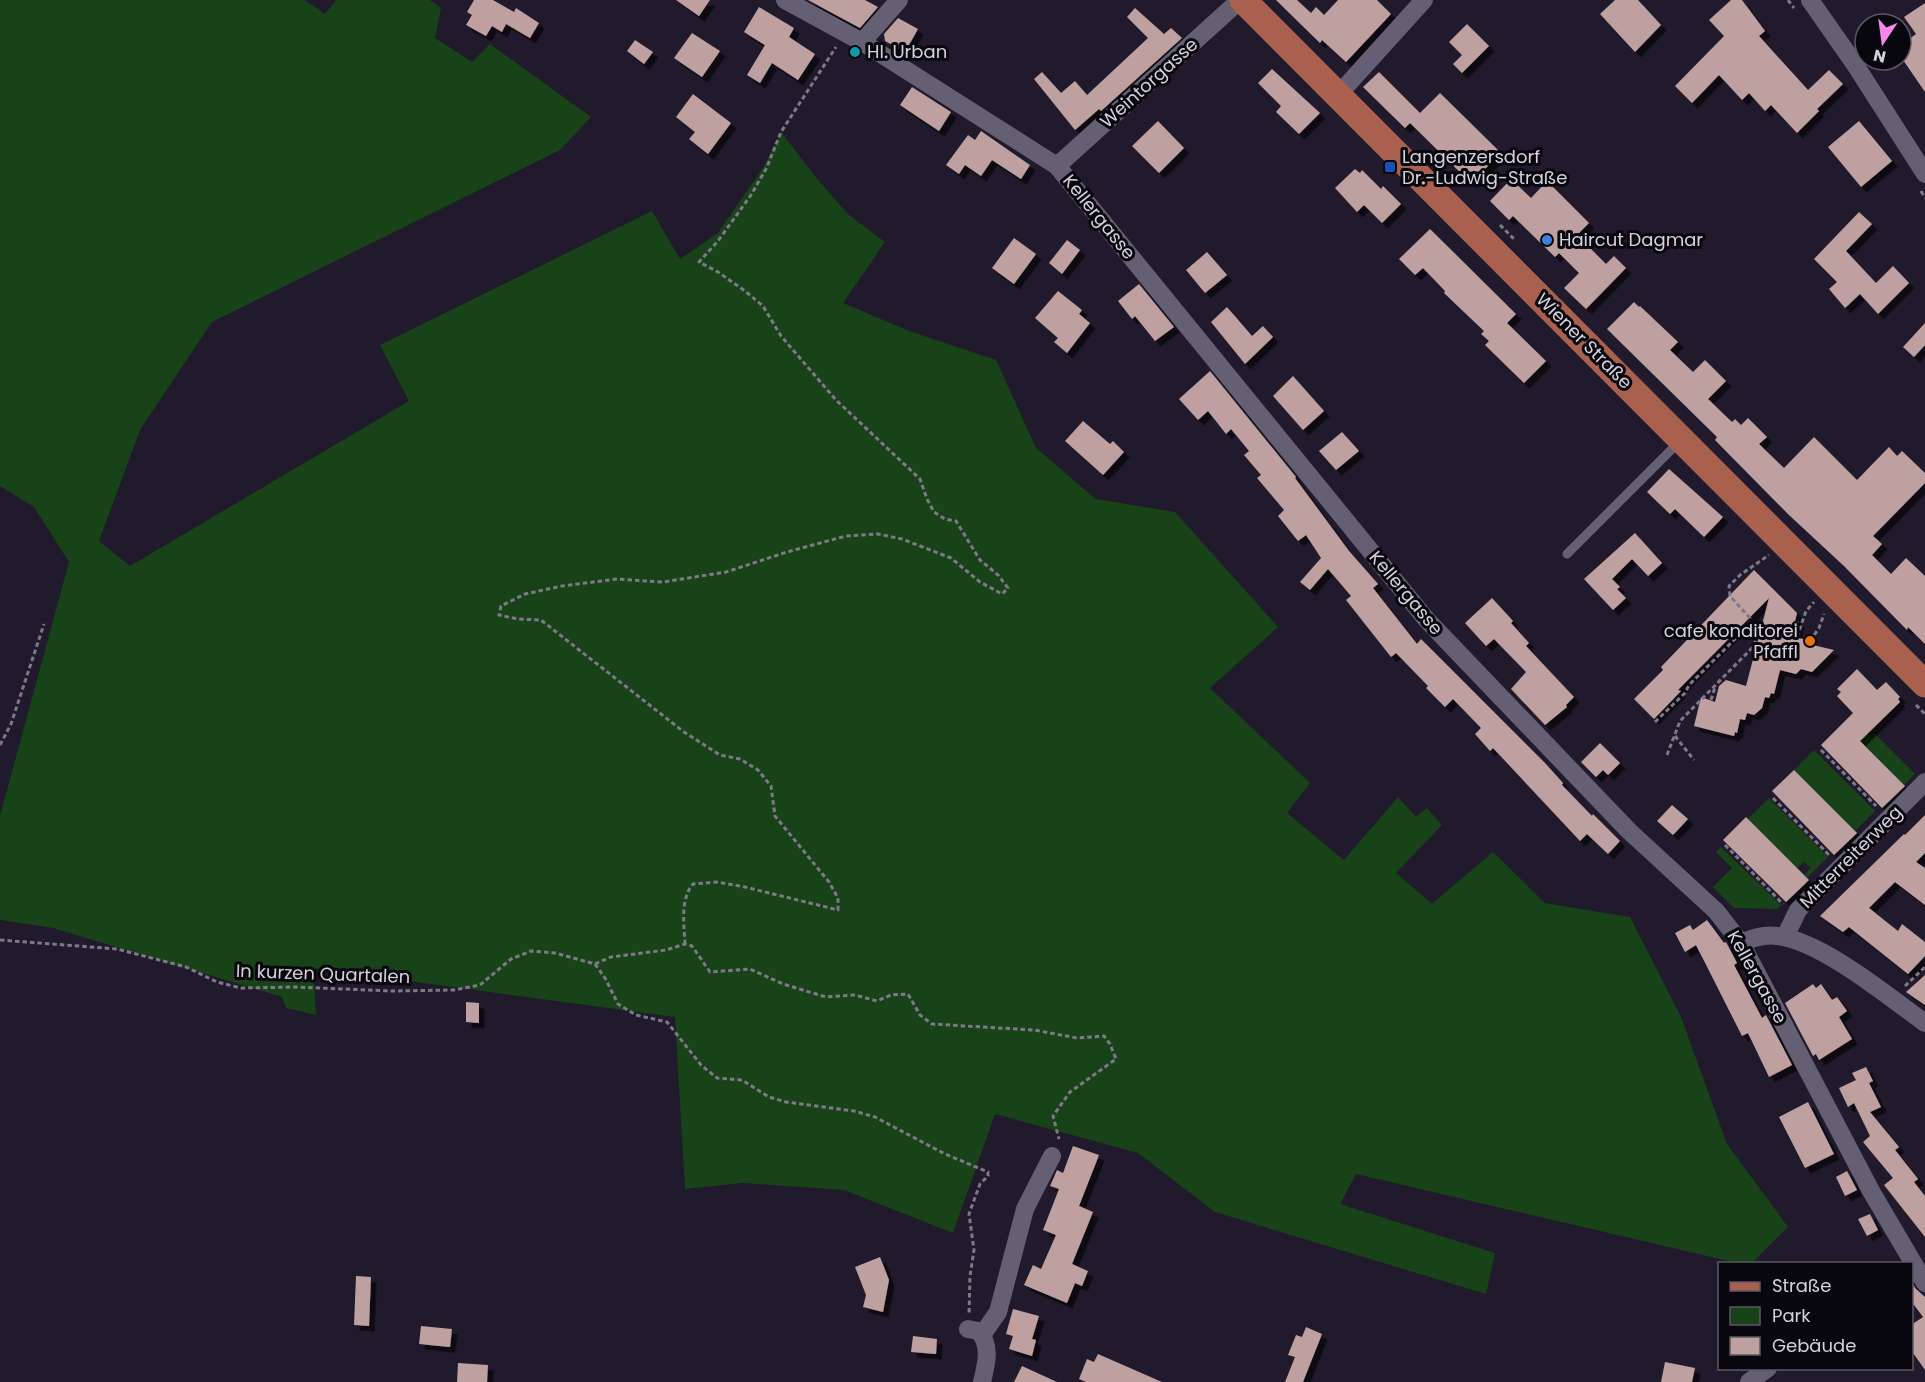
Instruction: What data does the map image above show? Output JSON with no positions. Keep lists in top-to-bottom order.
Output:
{
  "streets": {
    "main road": ["Wiener Straße"],
    "street": ["Weintorgasse", "Kellergasse", "Mitterreiterweg"],
    "path": ["In kurzen Quartalen"]
  },
  "crossings": [
    ["Weintorgasse", "Kellergasse"],
    ["Weintorgasse", "Wiener Straße"]
  ],
  "places": {
    "other": ["Hl. Urban", "Haircut Dagmar", "cafe konditorei Pfaffl"],
    "transit": ["Langenzersdorf Dr.-Ludwig-Straße"]
  },
  "legend": ["Straße", "Park", "Gebäude"],
  "north": "bottom"
}
